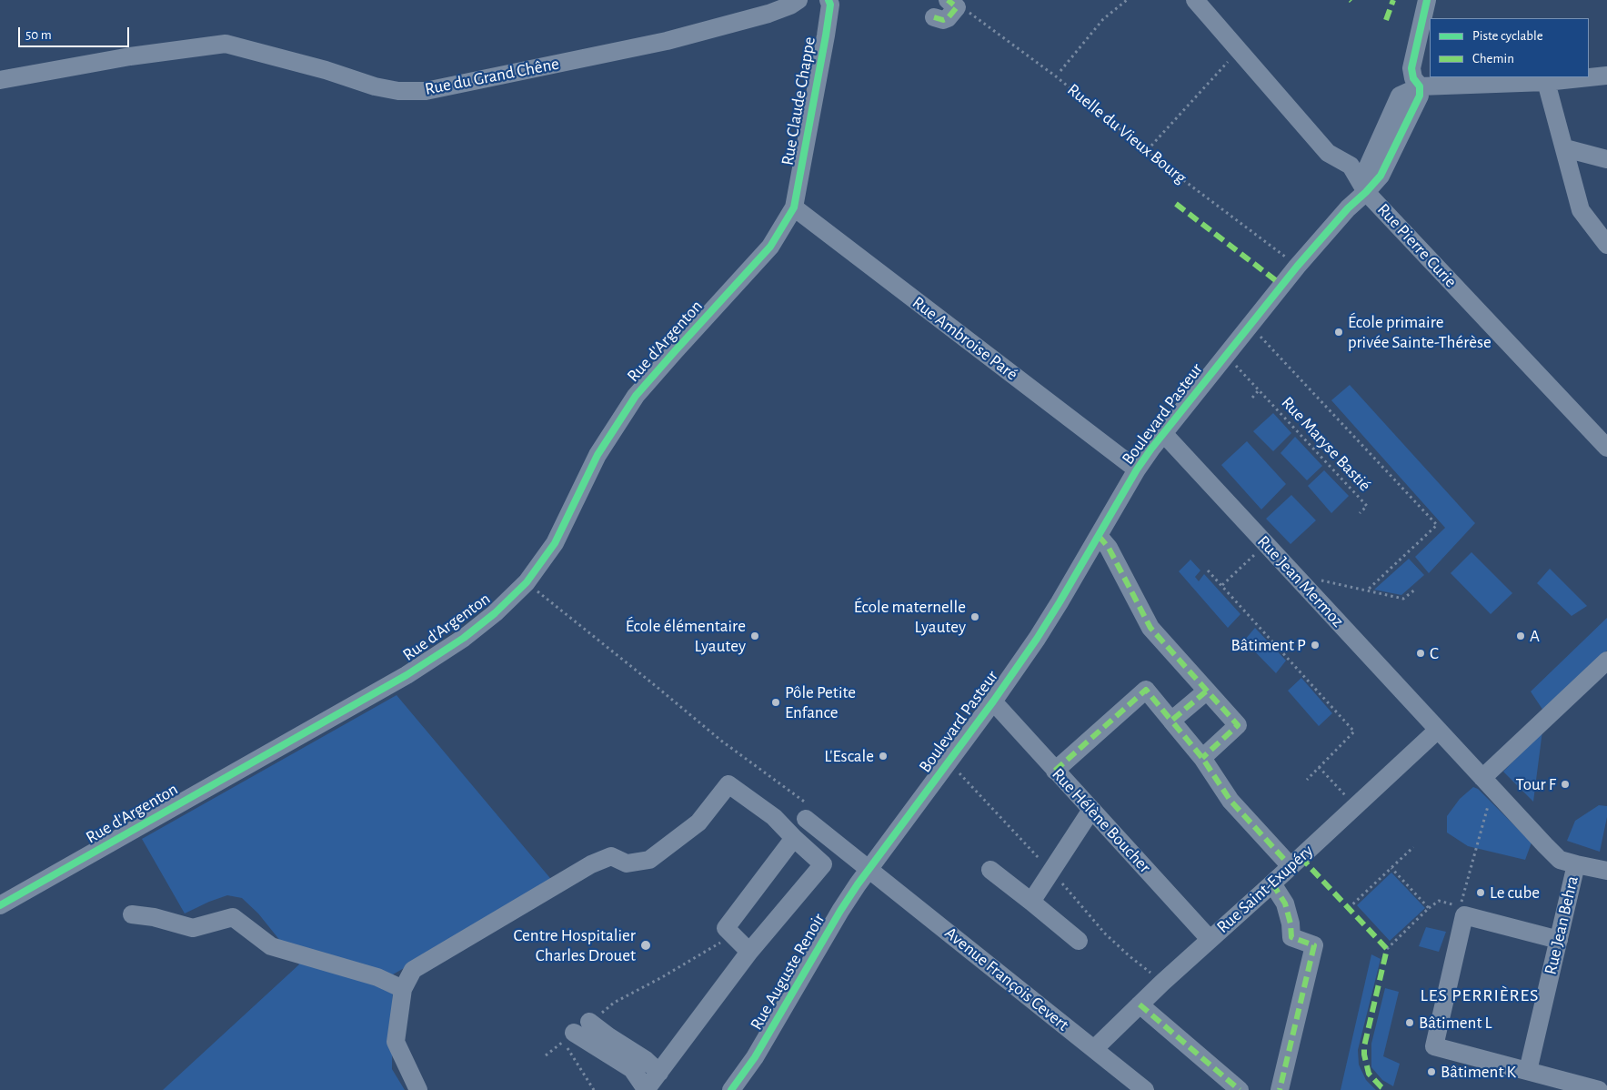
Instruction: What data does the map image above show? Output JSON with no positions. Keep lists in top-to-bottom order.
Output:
{
  "streets": {
    "street": [
      "Rue du Grand Chêne",
      "Rue Claude Chappe",
      "Rue Pierre Curie",
      "Rue Ambroise Paré",
      "Rue d'Argenton",
      "Boulevard Pasteur",
      "Rue Jean Mermoz",
      "Rue Hélène Boucher",
      "Rue Saint-Exupéry",
      "Rue Jean Behra",
      "Rue Auguste Renoir",
      "Avenue François Cevert"
    ],
    "path": ["Ruelle du Vieux Bourg", "Rue Maryse Bastié"]
  },
  "crossings": [
    ["Rue Claude Chappe", "Rue Ambroise Paré"],
    ["Rue Claude Chappe", "Rue d'Argenton"],
    ["Ruelle du Vieux Bourg", "Boulevard Pasteur"],
    ["Rue Pierre Curie", "Boulevard Pasteur"],
    ["Rue Ambroise Paré", "Rue d'Argenton"],
    ["Rue Ambroise Paré", "Boulevard Pasteur"],
    ["Boulevard Pasteur", "Rue Maryse Bastié"],
    ["Boulevard Pasteur", "Rue Jean Mermoz"],
    ["Boulevard Pasteur", "Rue Hélène Boucher"],
    ["Boulevard Pasteur", "Rue Auguste Renoir"],
    ["Boulevard Pasteur", "Avenue François Cevert"],
    ["Rue Jean Mermoz", "Rue Saint-Exupéry"],
    ["Rue Jean Mermoz", "Rue Jean Behra"],
    ["Rue Hélène Boucher", "Rue Saint-Exupéry"],
    ["Rue Saint-Exupéry", "Rue Jean Behra"],
    ["Rue Saint-Exupéry", "Avenue François Cevert"],
    ["Rue Auguste Renoir", "Avenue François Cevert"]
  ],
  "districts": ["LES PERRIÈRES"],
  "places": [
    "École primaire privée Sainte-Thérèse",
    "École maternelle Lyautey",
    "École élémentaire Lyautey",
    "A",
    "Bâtiment P",
    "C",
    "Pôle Petite Enfance",
    "L'Escale",
    "Tour F",
    "Le cube",
    "Centre Hospitalier Charles Drouet",
    "Bâtiment L",
    "Bâtiment K"
  ],
  "legend": ["Piste cyclable", "Chemin"],
  "scale_bar": "50 m"
}
